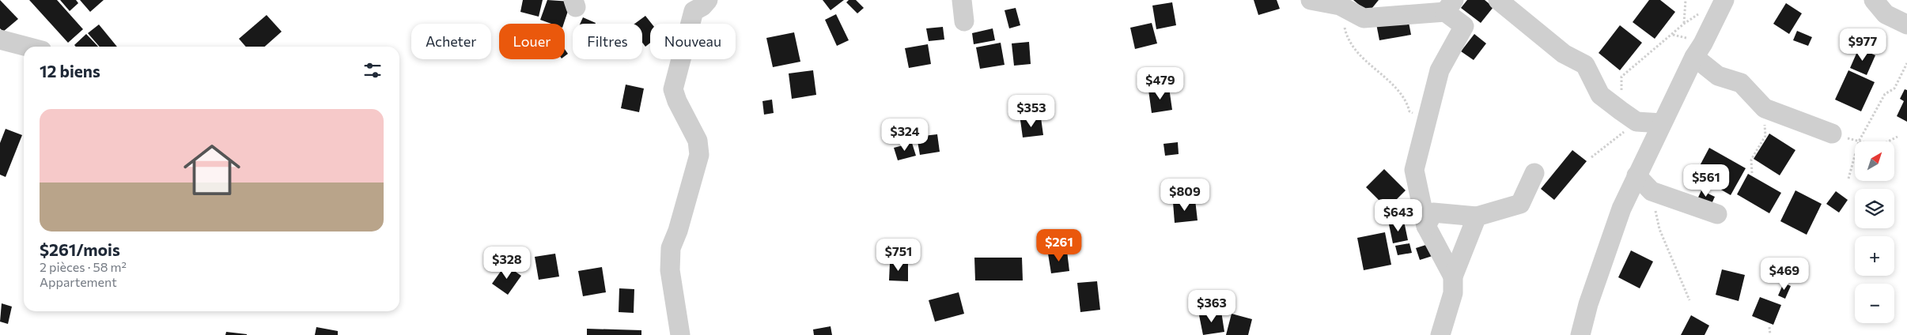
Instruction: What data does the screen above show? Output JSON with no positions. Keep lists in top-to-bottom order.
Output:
{
  "north": "top right",
  "page": {
    "chip": [
      "Acheter",
      "Louer",
      "Filtres",
      "Nouveau"
    ],
    "price": [
      "$977",
      "$479",
      "$353",
      "$324",
      "$561",
      "$809",
      "$643",
      "$261",
      "$751",
      "$328",
      "$469",
      "$363"
    ],
    "heading": "12 biens",
    "list": [
      {
        "name": "$261/mois",
        "note": "2 pièces · 58 m² · Appartement"
      }
    ],
    "map_buttons": ["+", "−"]
  }
}
